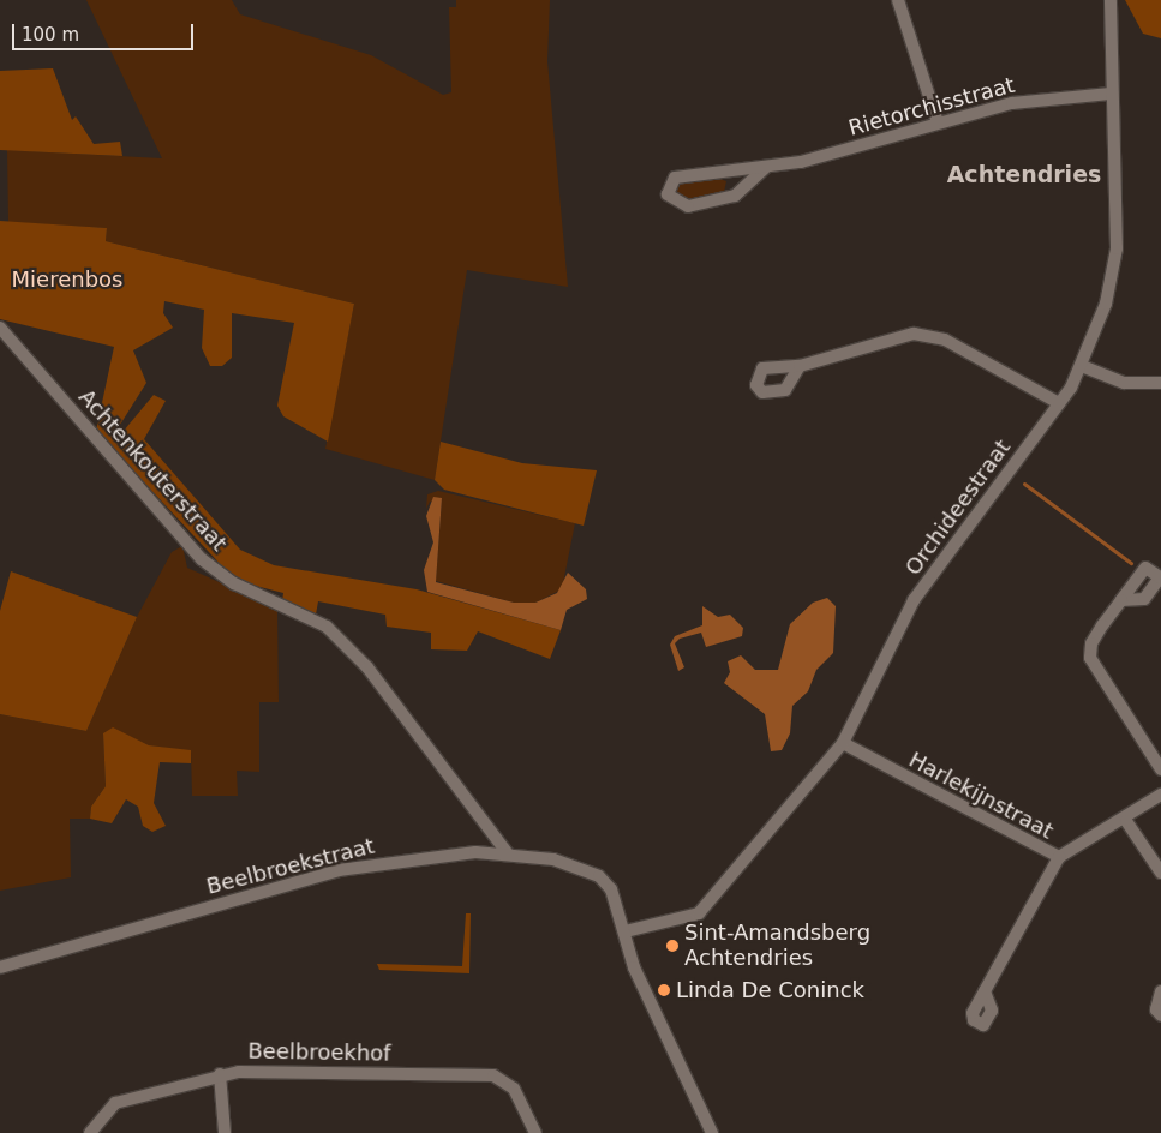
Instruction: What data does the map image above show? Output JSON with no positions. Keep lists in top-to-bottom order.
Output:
{
  "streets": {
    "street": [
      "Rietorchisstraat",
      "Achtenkouterstraat",
      "Orchideestraat",
      "Harlekijnstraat",
      "Beelbroekstraat",
      "Beelbroekhof"
    ]
  },
  "crossings": [
    ["Rietorchisstraat", "Orchideestraat"],
    ["Achtenkouterstraat", "Beelbroekstraat"],
    ["Orchideestraat", "Harlekijnstraat"],
    ["Orchideestraat", "Beelbroekstraat"]
  ],
  "districts": ["Achtendries"],
  "parks": ["Mierenbos"],
  "places": ["Sint-Amandsberg Achtendries", "Linda De Coninck"],
  "scale_bar": "100 m"
}
